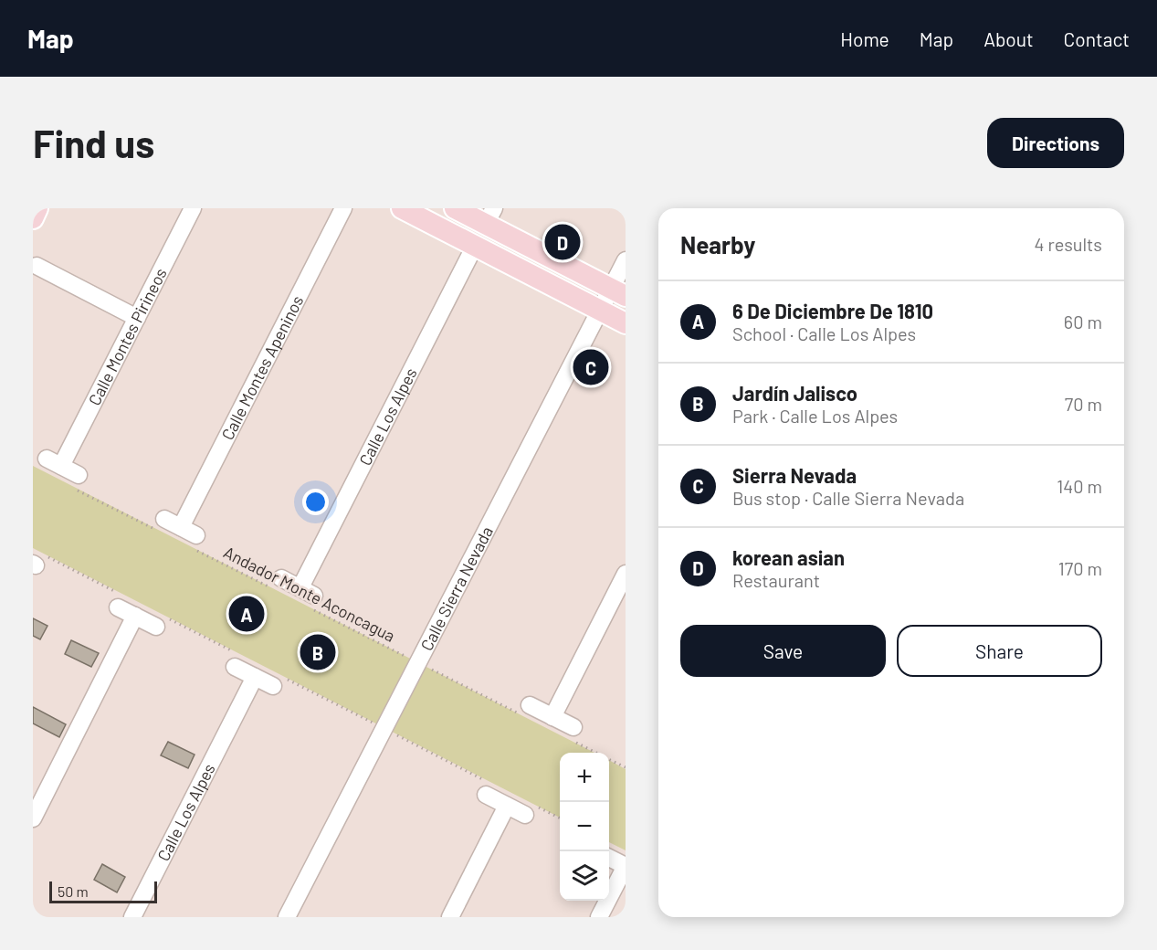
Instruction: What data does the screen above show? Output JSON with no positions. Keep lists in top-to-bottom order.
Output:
{
  "streets": {
    "street": [
      "Calle Montes Pirineos",
      "Calle Montes Apeninos",
      "Calle Los Alpes",
      "Calle Sierra Nevada"
    ],
    "path": ["Andador Monte Aconcagua"]
  },
  "crossings": [
    ["Calle Los Alpes", "Andador Monte Aconcagua"],
    ["Calle Sierra Nevada", "Andador Monte Aconcagua"]
  ],
  "scale_bar": "50 m",
  "page": {
    "header": "Map",
    "nav": [
      "Home",
      "Map",
      "About",
      "Contact"
    ],
    "buttons": [
      "Directions",
      ["Save", "Share"]
    ],
    "title": "Find us",
    "heading": ["Nearby", "4 results"],
    "pins": [
      "D",
      "C",
      "A",
      "B"
    ],
    "list": [
      {
        "mark": "A",
        "name": "6 De Diciembre De 1810",
        "note": "School · Calle Los Alpes",
        "value": "60 m"
      },
      {
        "mark": "B",
        "name": "Jardín Jalisco",
        "note": "Park · Calle Los Alpes",
        "value": "70 m"
      },
      {
        "mark": "C",
        "name": "Sierra Nevada",
        "note": "Bus stop · Calle Sierra Nevada",
        "value": "140 m"
      },
      {
        "mark": "D",
        "name": "korean asian",
        "note": "Restaurant",
        "value": "170 m"
      }
    ],
    "map_buttons": ["+", "−"],
    "scale": "50 m"
  }
}
